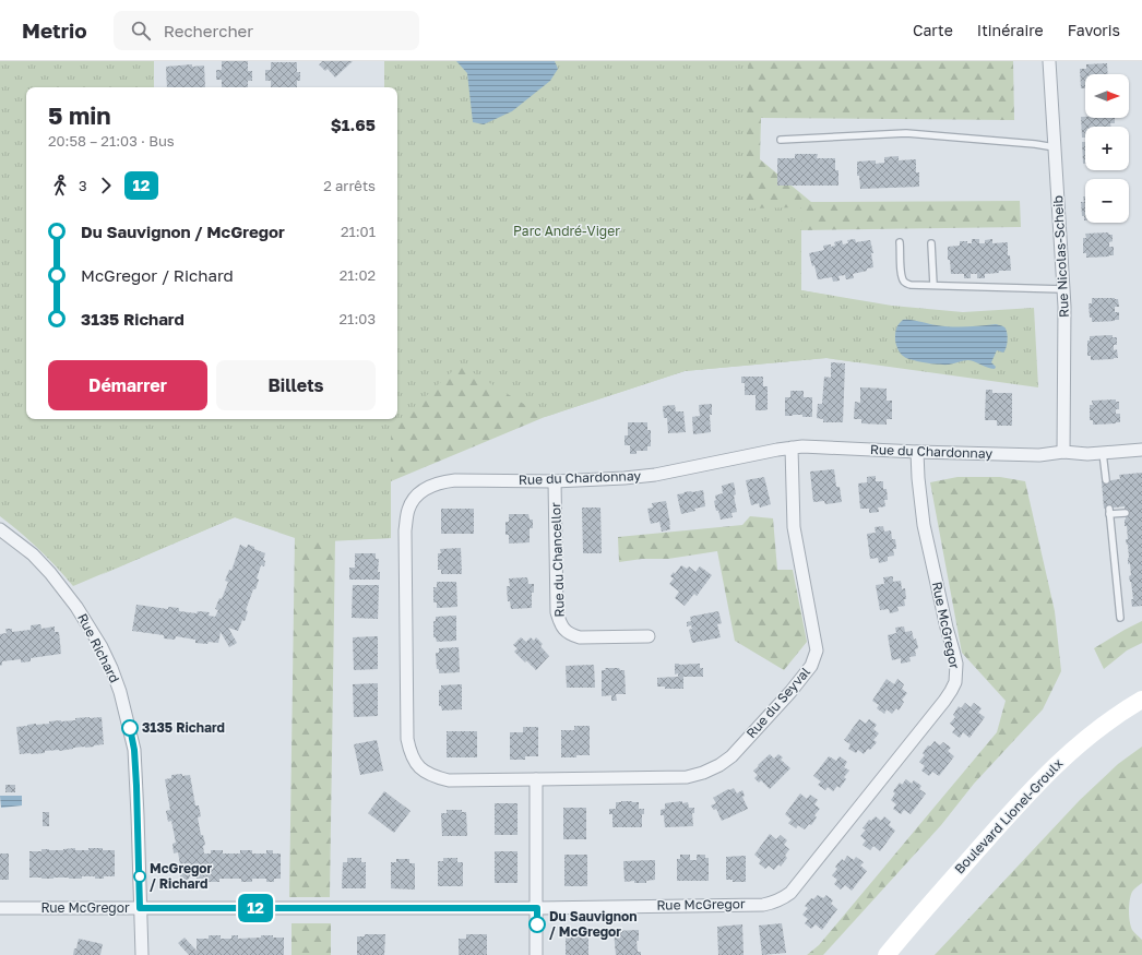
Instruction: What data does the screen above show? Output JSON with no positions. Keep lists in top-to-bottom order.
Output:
{
  "streets": {
    "main road": ["Boulevard Lionel-Groulx"],
    "street": [
      "Rue Nicolas-Scheib",
      "Rue du Chardonnay",
      "Rue du Chancellor",
      "Rue McGregor",
      "Rue Richard",
      "Rue du Seyval"
    ]
  },
  "crossings": [
    ["Rue Nicolas-Scheib", "Rue du Chardonnay"],
    ["Rue du Chardonnay", "Rue du Chancellor"],
    ["Rue du Chardonnay", "Rue McGregor"],
    ["Rue du Chardonnay", "Rue du Seyval"],
    ["Rue McGregor", "Rue Richard"]
  ],
  "parks": ["Parc André-Viger"],
  "places": ["3135 Richard", "McGregor / Richard", "Du Sauvignon / McGregor"],
  "lines": ["bus line 12"],
  "north": "right",
  "page": {
    "header": "Metrio",
    "search": "Rechercher",
    "nav": ["Carte", "Itinéraire", "Favoris"],
    "on_map": "12",
    "map_buttons": ["+", "−"],
    "heading": ["5 min", "20:58 – 21:03 · Bus", "$1.65"],
    "legs": ["3", "12", "2 arrêts"],
    "list": [
      {
        "name": "Du Sauvignon / McGregor",
        "value": "21:01"
      },
      {
        "name": "McGregor / Richard",
        "value": "21:02"
      },
      {
        "name": "3135 Richard",
        "value": "21:03"
      }
    ],
    "buttons": ["Démarrer", "Billets"]
  }
}
